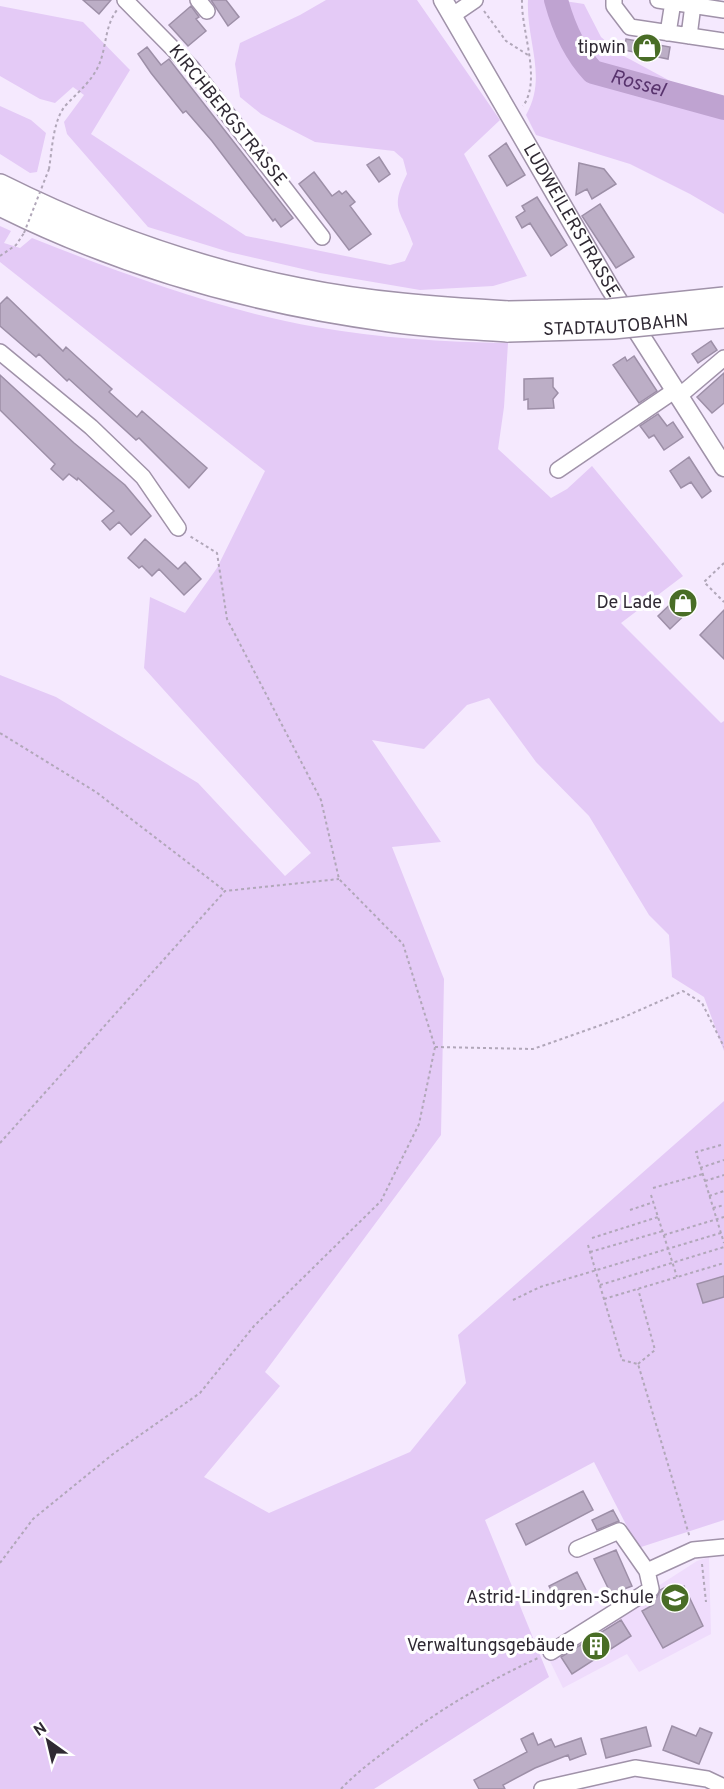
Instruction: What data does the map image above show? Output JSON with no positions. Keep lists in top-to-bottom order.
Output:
{
  "streets": {
    "highway": ["STADTAUTOBAHN"],
    "main road": ["LUDWEILERSTRASSE"],
    "street": ["KIRCHBERGSTRASSE"]
  },
  "water": ["Rossel"],
  "places": {
    "shop": ["tipwin", "De Lade"],
    "school or university": ["Astrid-Lindgren-Schule"],
    "building": ["Verwaltungsgebäude"]
  },
  "north": "top left"
}
